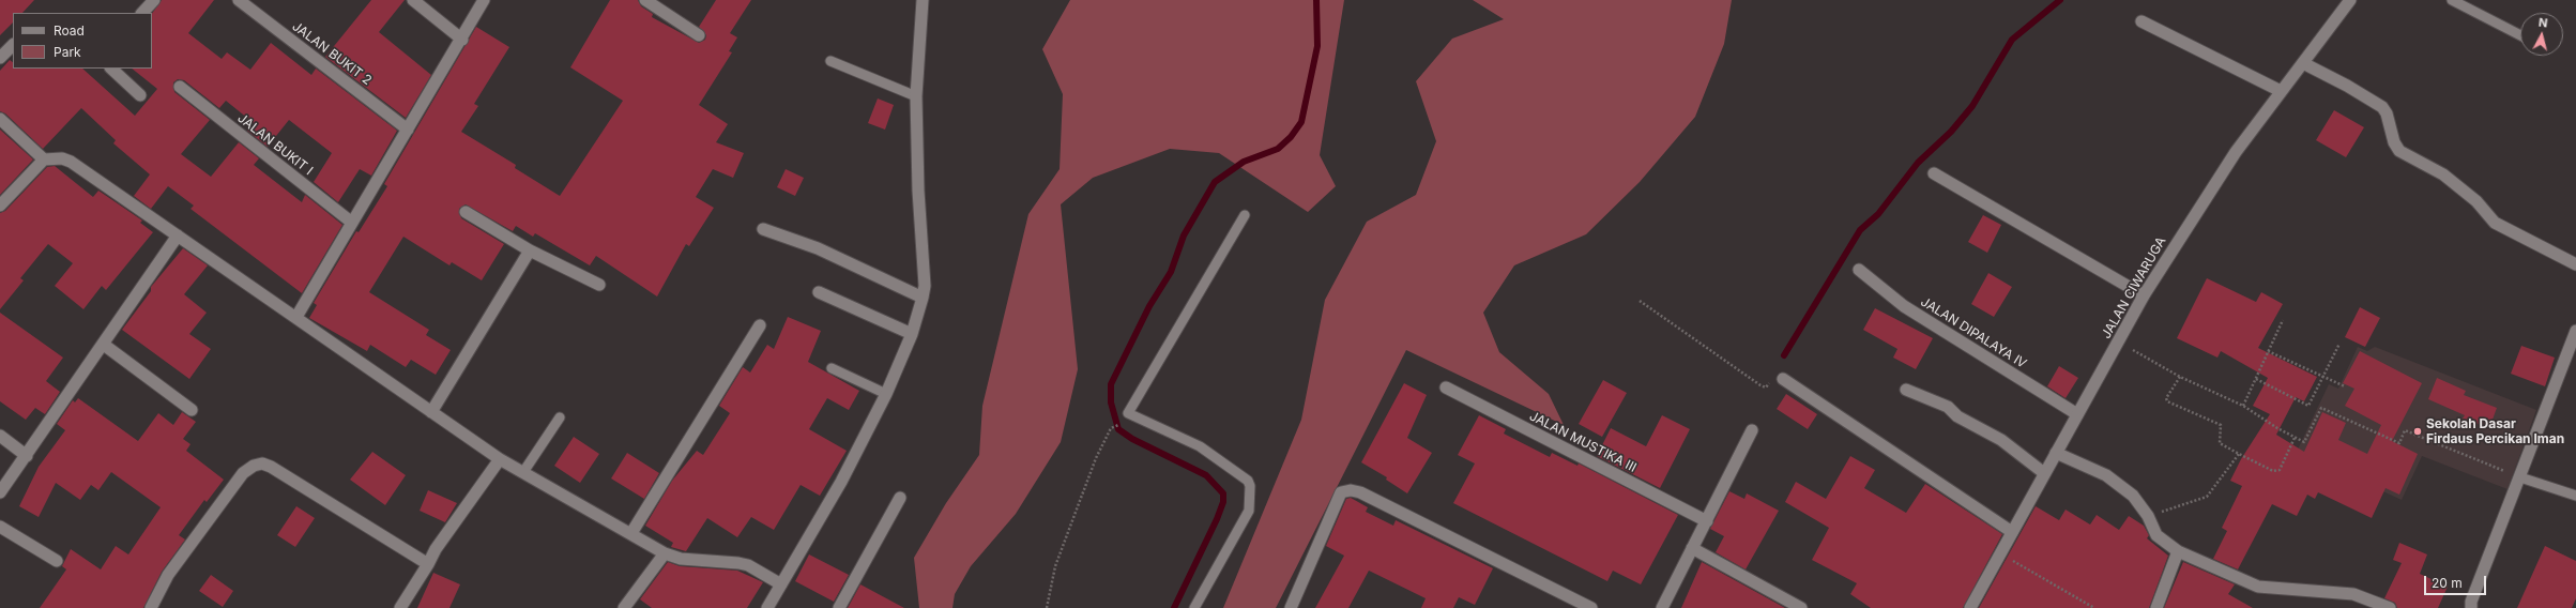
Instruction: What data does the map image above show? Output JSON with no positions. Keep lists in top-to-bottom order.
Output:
{
  "streets": {
    "street": [
      "JALAN BUKIT 2",
      "JALAN BUKIT I",
      "JALAN CIWARUGA",
      "JALAN DIPALAYA IV",
      "JALAN MUSTIKA III"
    ]
  },
  "crossings": [
    ["JALAN CIWARUGA", "JALAN DIPALAYA IV"]
  ],
  "places": ["Sekolah Dasar Firdaus Percikan Iman"],
  "legend": ["Road", "Park"],
  "scale_bar": "20 m",
  "north": "top"
}
